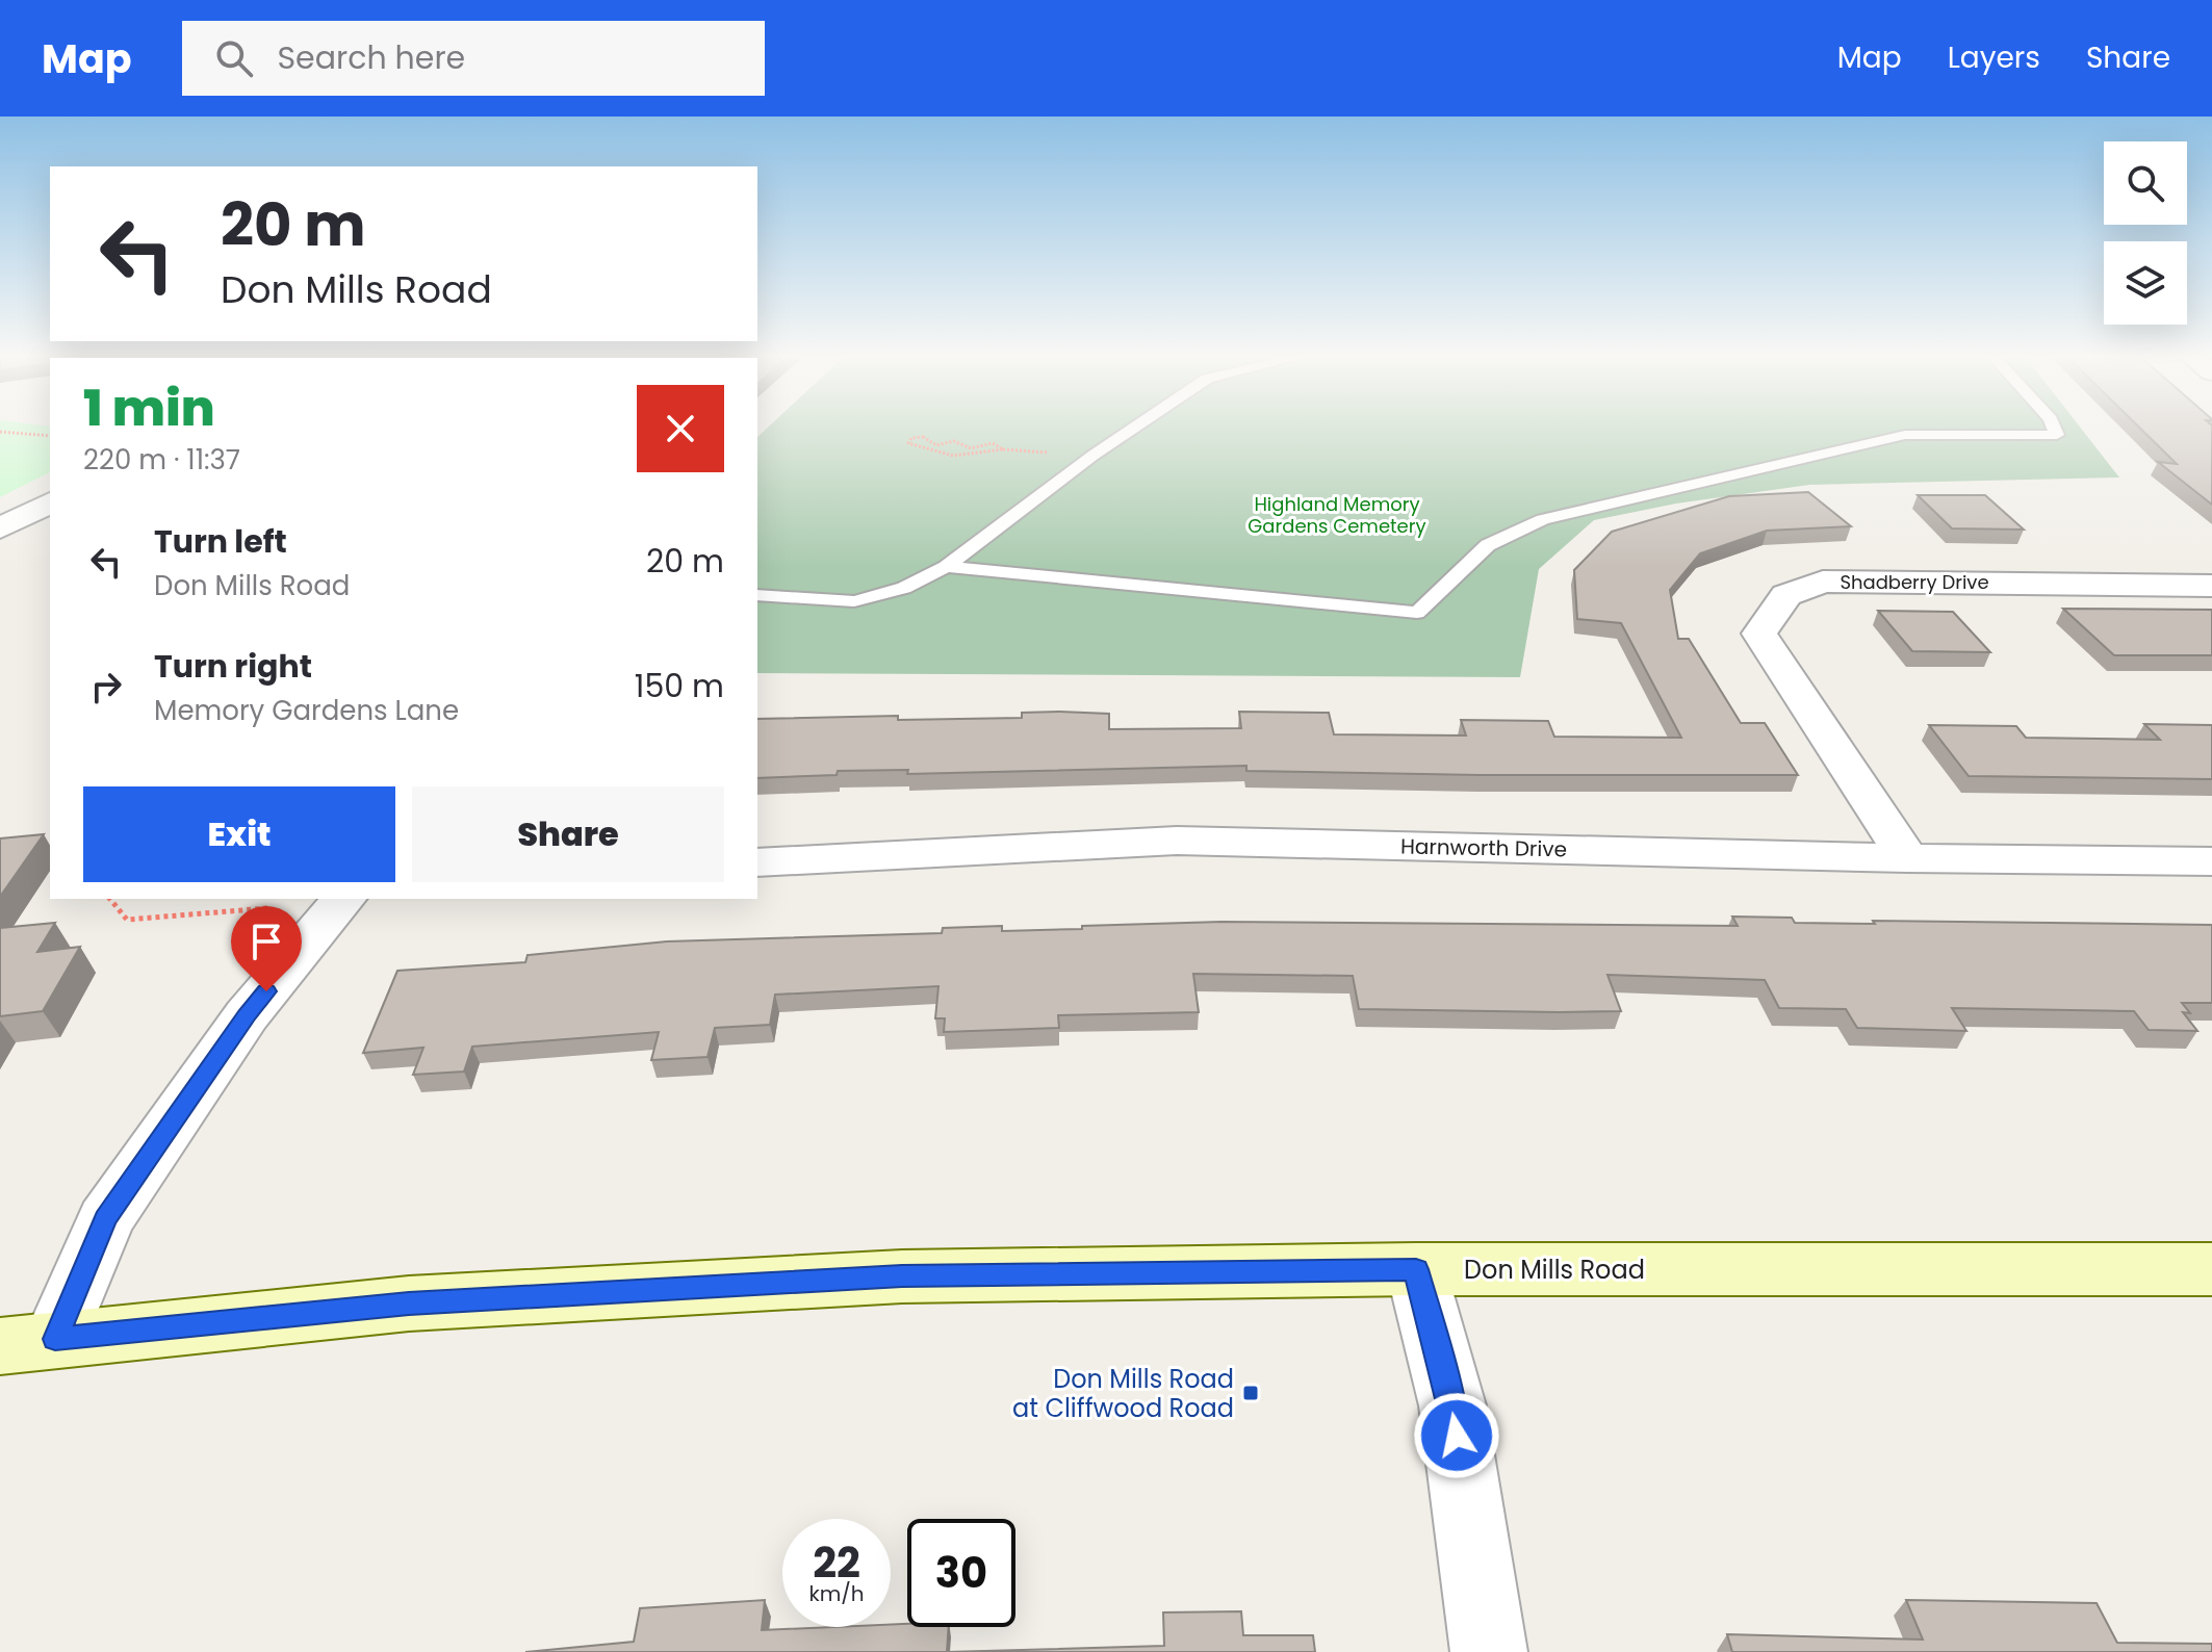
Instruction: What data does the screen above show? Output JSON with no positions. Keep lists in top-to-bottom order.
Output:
{
  "streets": {
    "main road": ["Don Mills Road"],
    "street": ["Shadberry Drive", "Harnworth Drive"]
  },
  "crossings": [
    ["Shadberry Drive", "Harnworth Drive"]
  ],
  "parks": ["Highland Memory Gardens Cemetery"],
  "places": {
    "transit": ["Don Mills Road at Cliffwood Road"]
  },
  "page": {
    "header": "Map",
    "search": "Search here",
    "nav": ["Map", "Layers", "Share"],
    "turn": ["20 m", "Don Mills Road"],
    "heading": ["1 min", "220 m · 11:37"],
    "list": [
      {
        "name": "Turn left",
        "note": "Don Mills Road",
        "value": "20 m"
      },
      {
        "name": "Turn right",
        "note": "Memory Gardens Lane",
        "value": "150 m"
      }
    ],
    "buttons": ["Exit", "Share"],
    "speed": "22 km/h",
    "limit": "30"
  }
}
